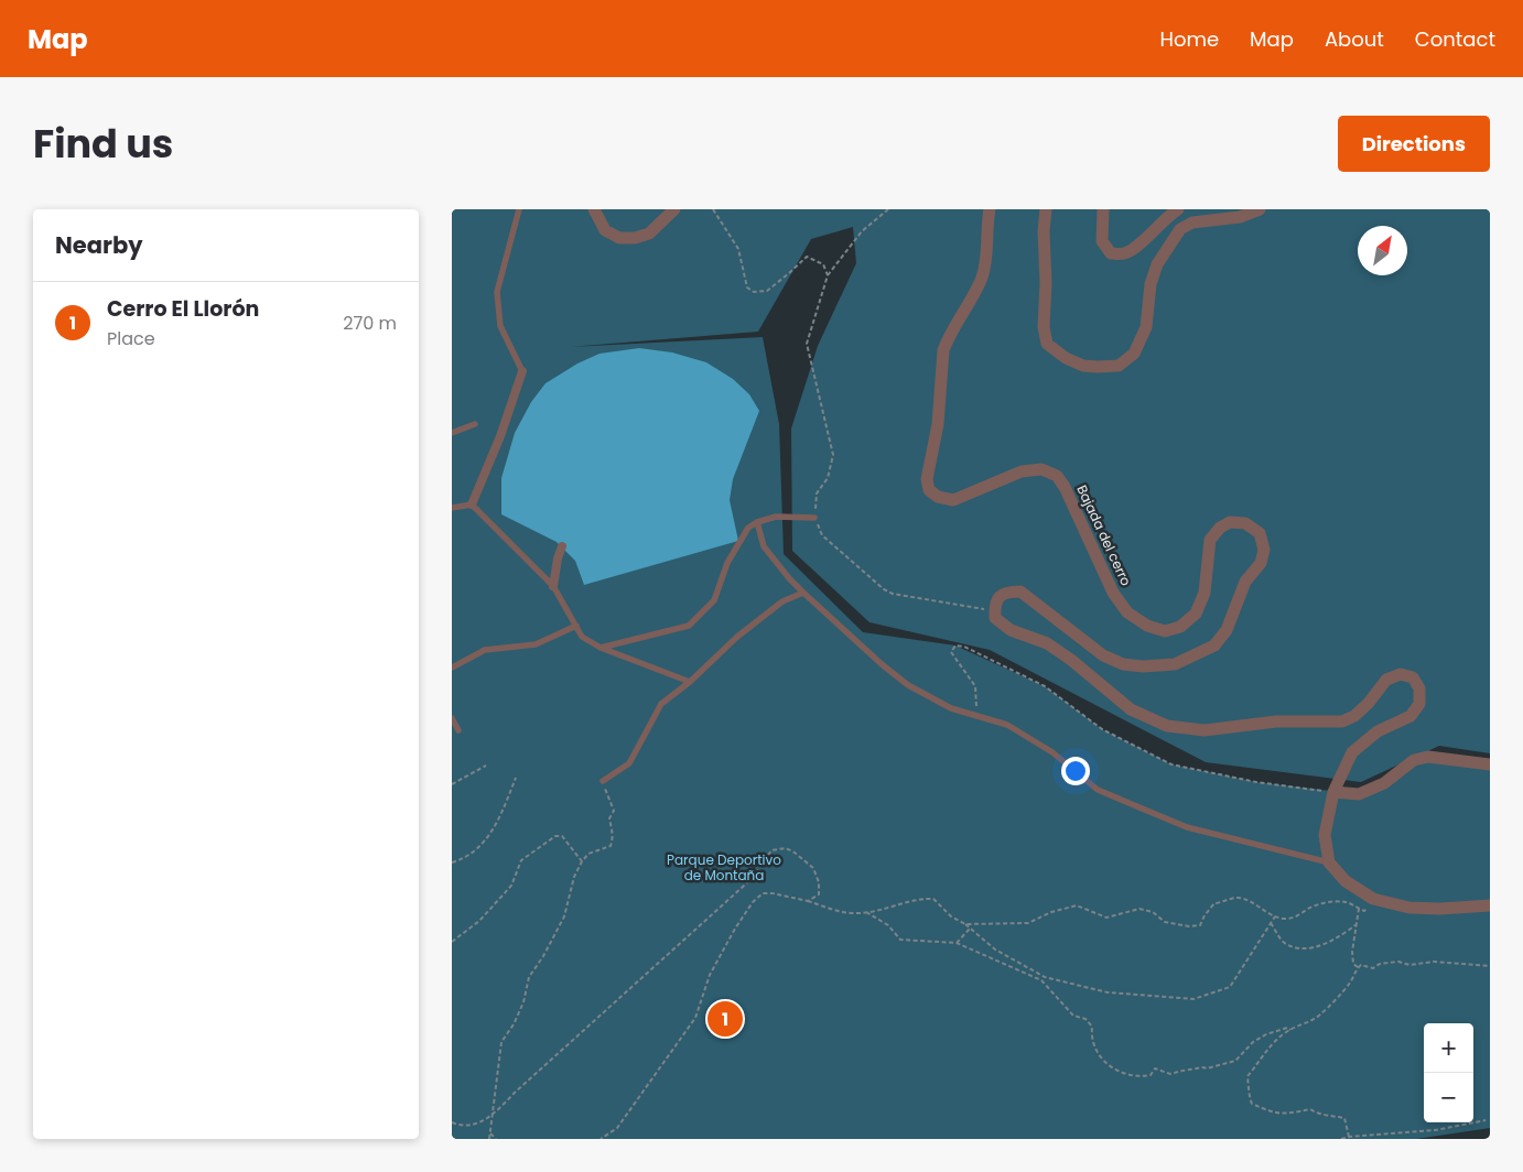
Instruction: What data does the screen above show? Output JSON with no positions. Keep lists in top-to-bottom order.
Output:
{
  "streets": {
    "street": ["Bajada del cerro"]
  },
  "parks": ["Parque Deportivo de Montaña"],
  "north": "top right",
  "page": {
    "header": "Map",
    "nav": [
      "Home",
      "Map",
      "About",
      "Contact"
    ],
    "title": "Find us",
    "buttons": "Directions",
    "heading": "Nearby",
    "list": [
      {
        "mark": "1",
        "name": "Cerro El Llorón",
        "note": "Place",
        "value": "270 m"
      }
    ],
    "pins": "1",
    "map_buttons": ["+", "−"]
  }
}
